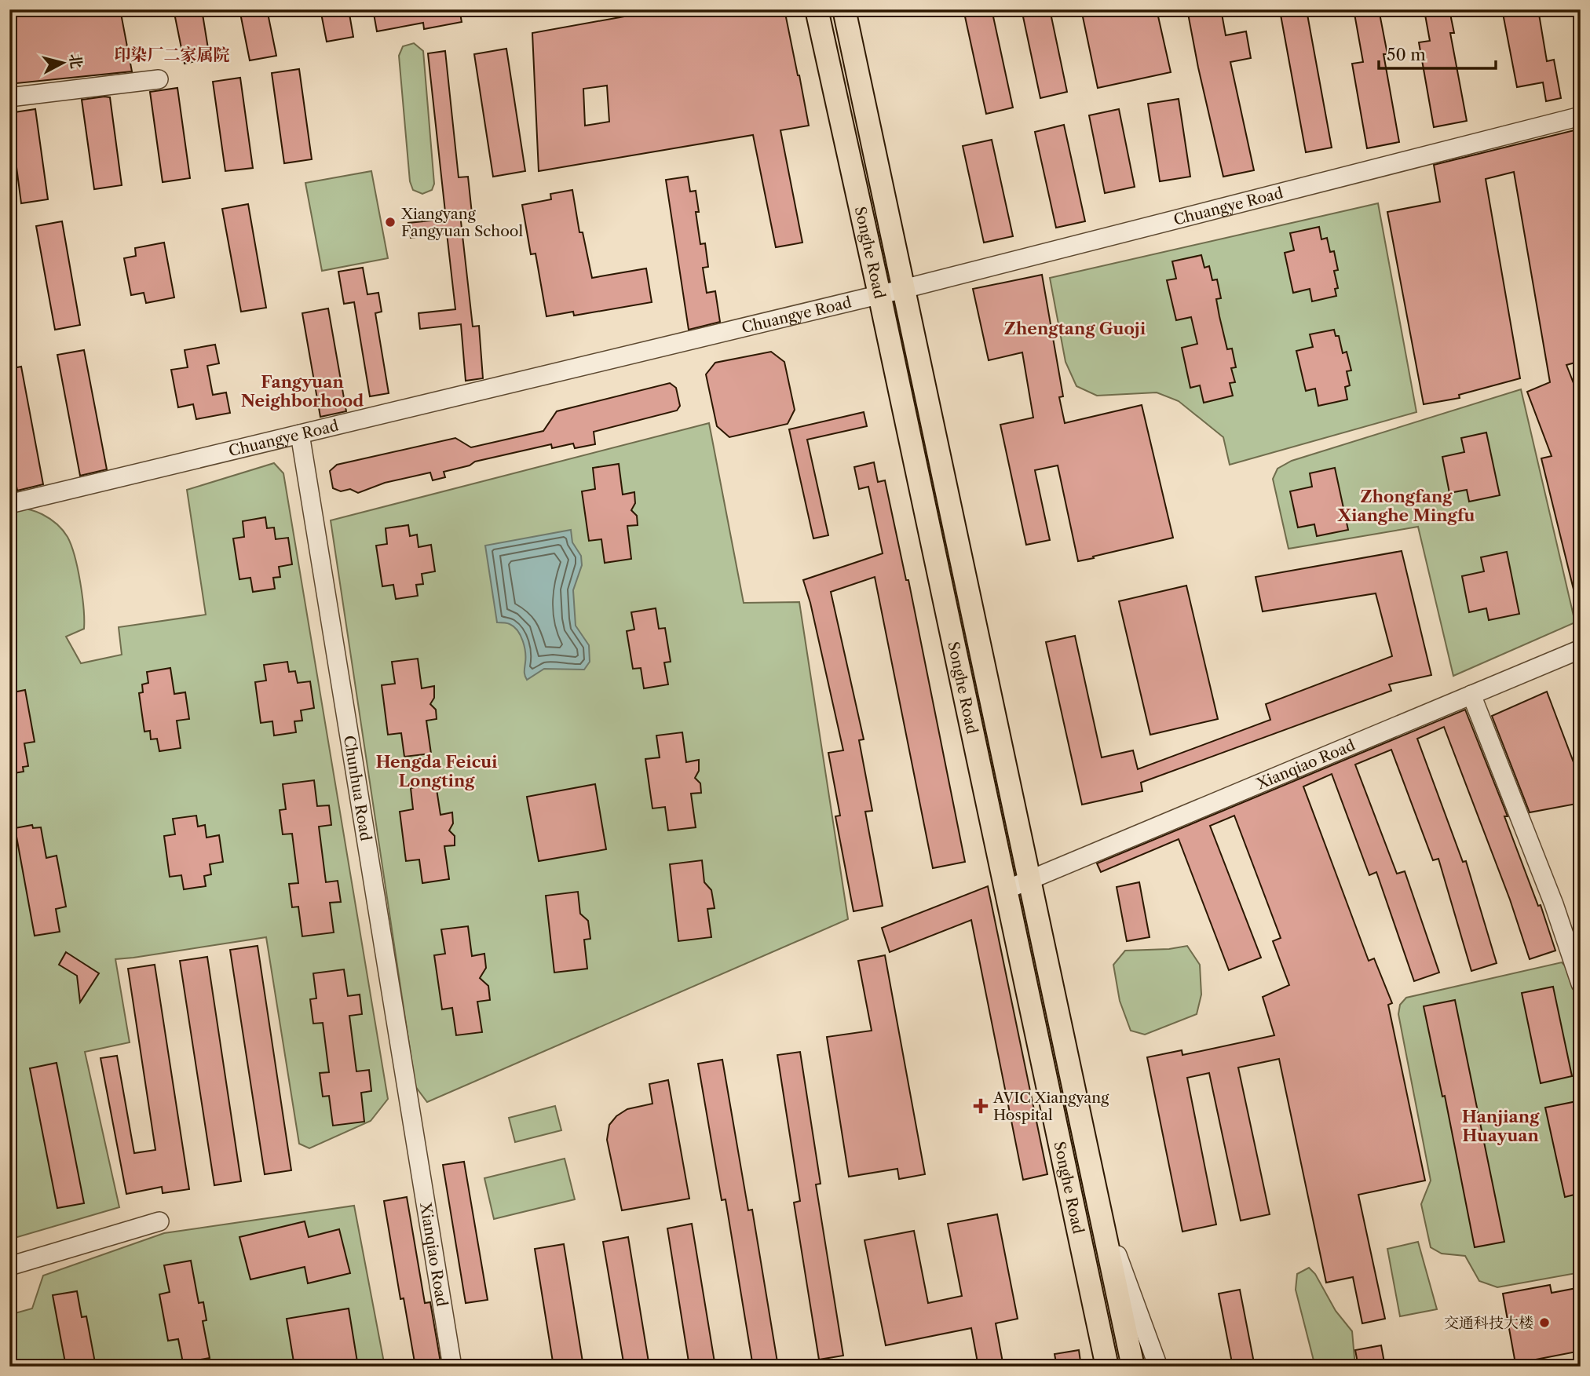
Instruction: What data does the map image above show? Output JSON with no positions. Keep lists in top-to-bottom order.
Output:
{
  "streets": {
    "main road": ["Songhe Road"],
    "street": ["Chuangye Road", "Xianqiao Road", "Chunhua Road"]
  },
  "crossings": [
    ["Chuangye Road", "Songhe Road"],
    ["Chuangye Road", "Chunhua Road"],
    ["Songhe Road", "Xianqiao Road"],
    ["Xianqiao Road", "Chunhua Road"]
  ],
  "districts": [
    "印染厂二家属院",
    "Zhengtang Guoji",
    "Fangyuan Neighborhood",
    "Zhongfang Xianghe Mingfu",
    "Hengda Feicui Longting",
    "Hanjiang Huayuan"
  ],
  "places": {
    "other": ["Xiangyang Fangyuan School", "交通科技大楼"],
    "health": ["AVIC Xiangyang Hospital"]
  },
  "scale_bar": "50 m",
  "north": "right"
}
